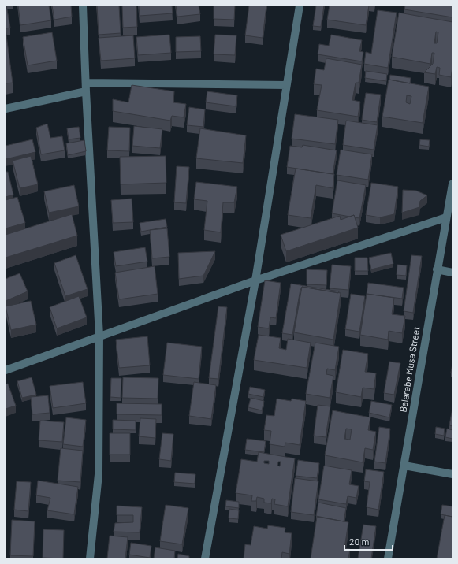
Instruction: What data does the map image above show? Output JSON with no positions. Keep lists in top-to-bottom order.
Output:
{
  "streets": {
    "street": ["Balarabe Musa Street"]
  },
  "scale_bar": "20 m"
}
